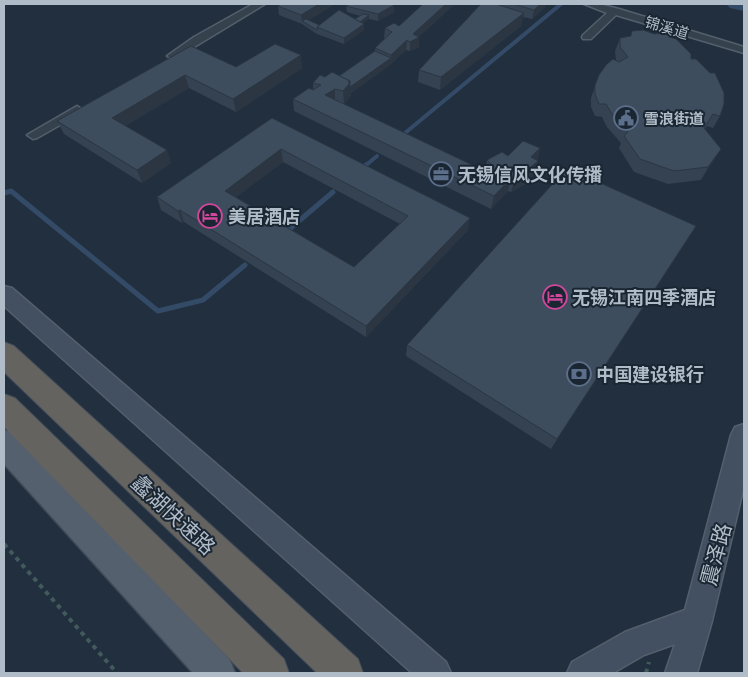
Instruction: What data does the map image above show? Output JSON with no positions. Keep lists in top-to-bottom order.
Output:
{
  "streets": {
    "highway": ["蠡湖快速路"],
    "main road": ["震泽路"],
    "street": ["锦溪道"]
  },
  "places": {
    "public building": ["雪浪街道"],
    "office": ["无锡信风文化传播"],
    "hotel": ["美居酒店", "无锡江南四季酒店"],
    "bank": ["中国建设银行"]
  }
}
